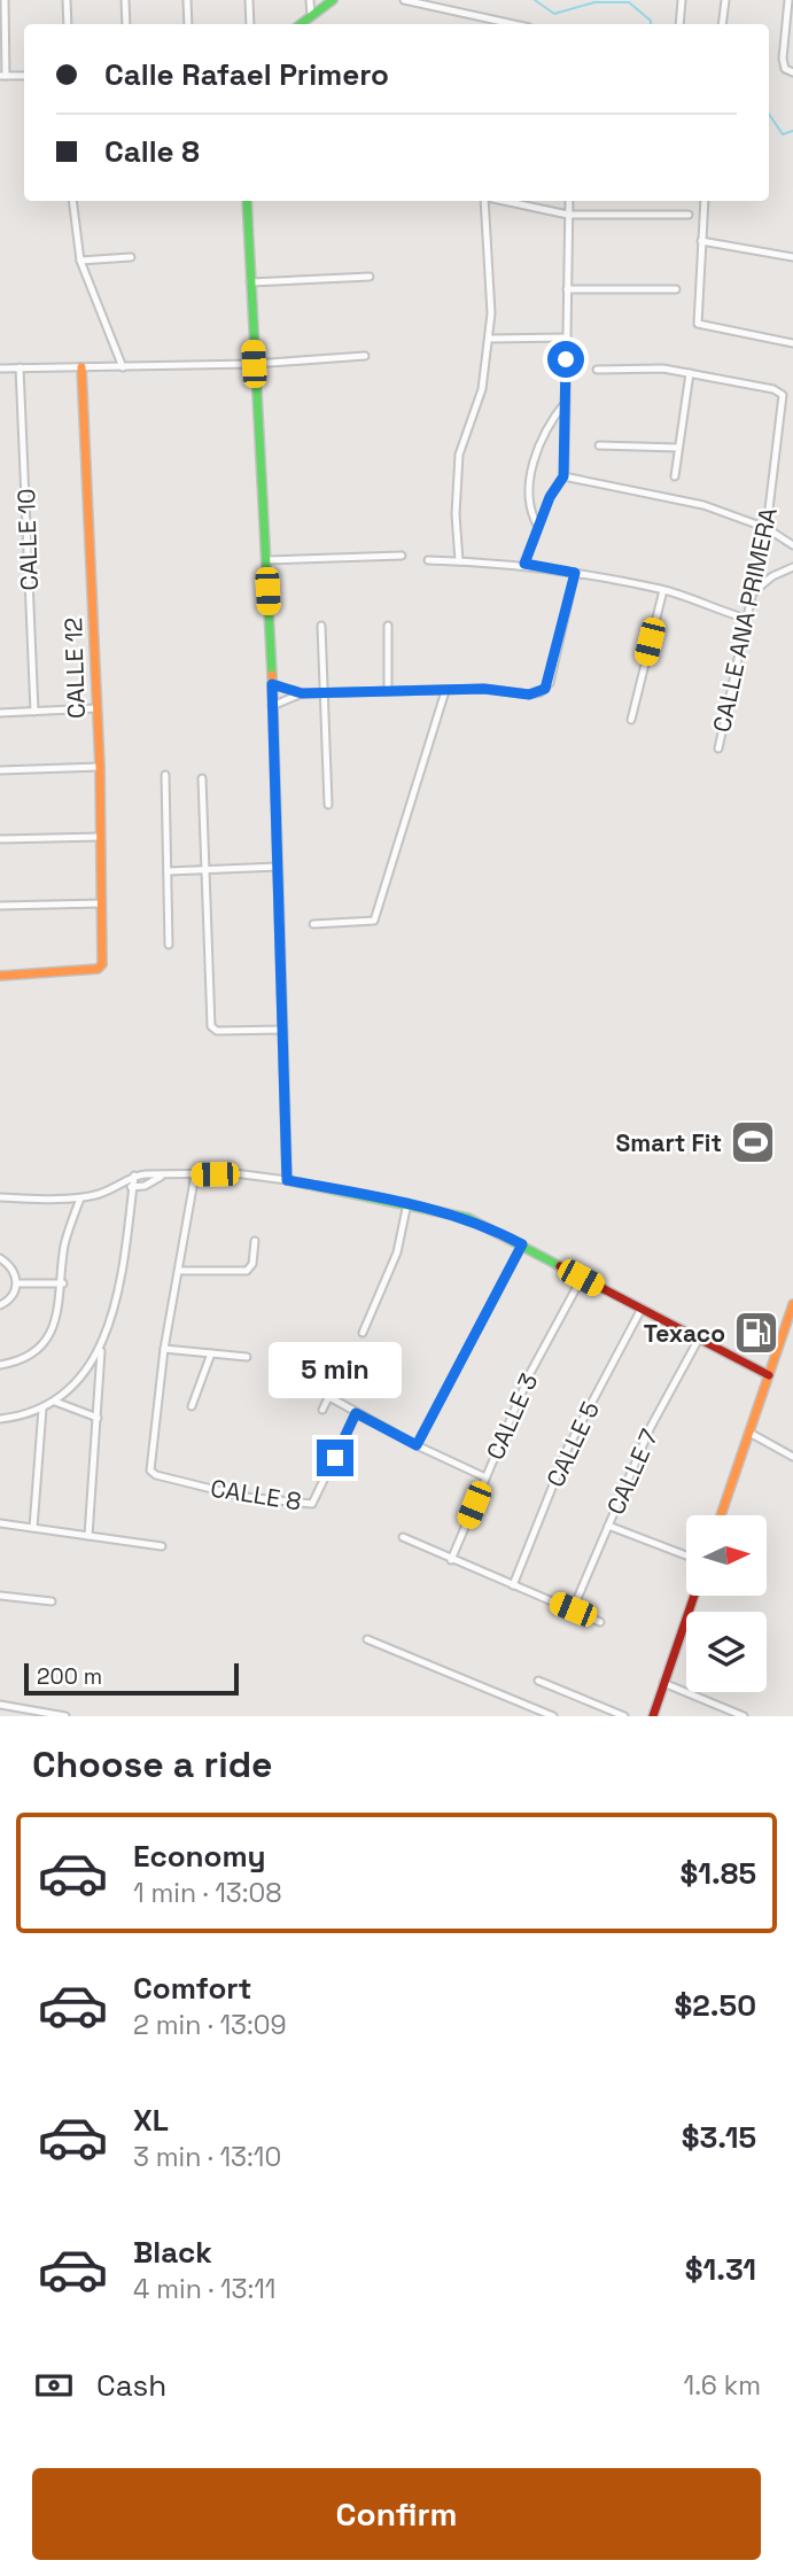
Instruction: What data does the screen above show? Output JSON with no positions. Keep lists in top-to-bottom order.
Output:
{
  "streets": {
    "street": [
      "CALLE 10",
      "CALLE ANA PRIMERA",
      "CALLE 12",
      "CALLE 3",
      "CALLE 5",
      "CALLE 7",
      "CALLE 8"
    ]
  },
  "places": {
    "sports": ["Smart Fit"],
    "fuel station": ["Texaco"]
  },
  "scale_bar": "200 m",
  "north": "right",
  "page": {
    "banner": ["Calle Rafael Primero", "Calle 8"],
    "bubble": "5 min",
    "scale": "200 m",
    "heading": "Choose a ride",
    "list": [
      {
        "name": "Economy",
        "note": "1 min · 13:08",
        "value": "$1.85"
      },
      {
        "name": "Comfort",
        "note": "2 min · 13:09",
        "value": "$2.50"
      },
      {
        "name": "XL",
        "note": "3 min · 13:10",
        "value": "$3.15"
      },
      {
        "name": "Black",
        "note": "4 min · 13:11",
        "value": "$1.31"
      }
    ],
    "pay": ["Cash", "1.6 km"],
    "buttons": "Confirm"
  }
}
